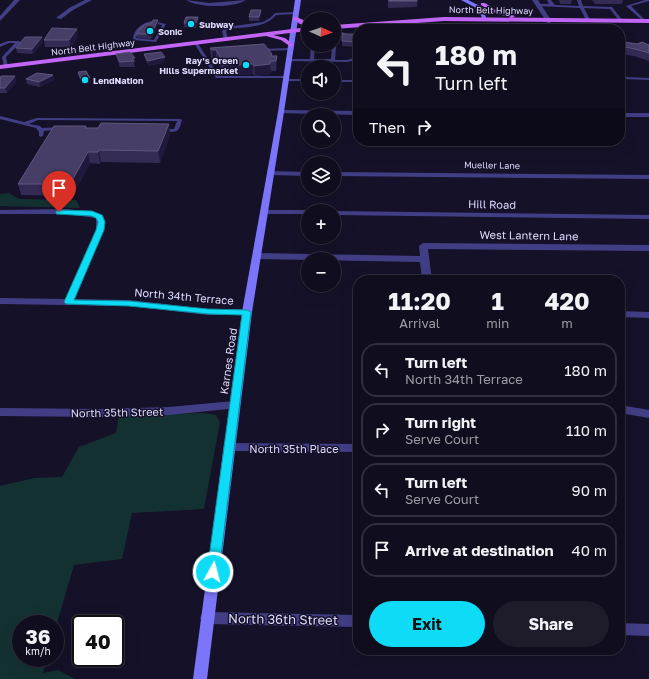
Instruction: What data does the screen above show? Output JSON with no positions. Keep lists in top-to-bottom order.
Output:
{
  "streets": {
    "main road": ["North Belt Highway"],
    "street": [
      "Mueller Lane",
      "Hill Road",
      "West Lantern Lane",
      "North 34th Terrace",
      "Karnes Road",
      "North 35th Street",
      "North 35th Place",
      "North 36th Street"
    ]
  },
  "crossings": [
    ["North Belt Highway", "Karnes Road"],
    ["North 34th Terrace", "Karnes Road"],
    ["Karnes Road", "North 35th Street"],
    ["Karnes Road", "North 35th Place"],
    ["Karnes Road", "North 36th Street"]
  ],
  "places": [
    "Subway",
    "Sonic",
    "Ray's Green Hills Supermarket",
    "LendNation"
  ],
  "north": "right",
  "page": {
    "map_buttons": ["+", "−"],
    "turn": ["180 m", "Turn left"],
    "then": "Then",
    "eta": [
      "11:20",
      "Arrival",
      "1",
      "min",
      "420",
      "m"
    ],
    "list": [
      {
        "name": "Turn left",
        "note": "North 34th Terrace",
        "value": "180 m"
      },
      {
        "name": "Turn right",
        "note": "Serve Court",
        "value": "110 m"
      },
      {
        "name": "Turn left",
        "note": "Serve Court",
        "value": "90 m"
      },
      {
        "name": "Arrive at destination",
        "value": "40 m"
      }
    ],
    "buttons": ["Exit", "Share"],
    "speed": "36 km/h",
    "limit": "40"
  }
}
